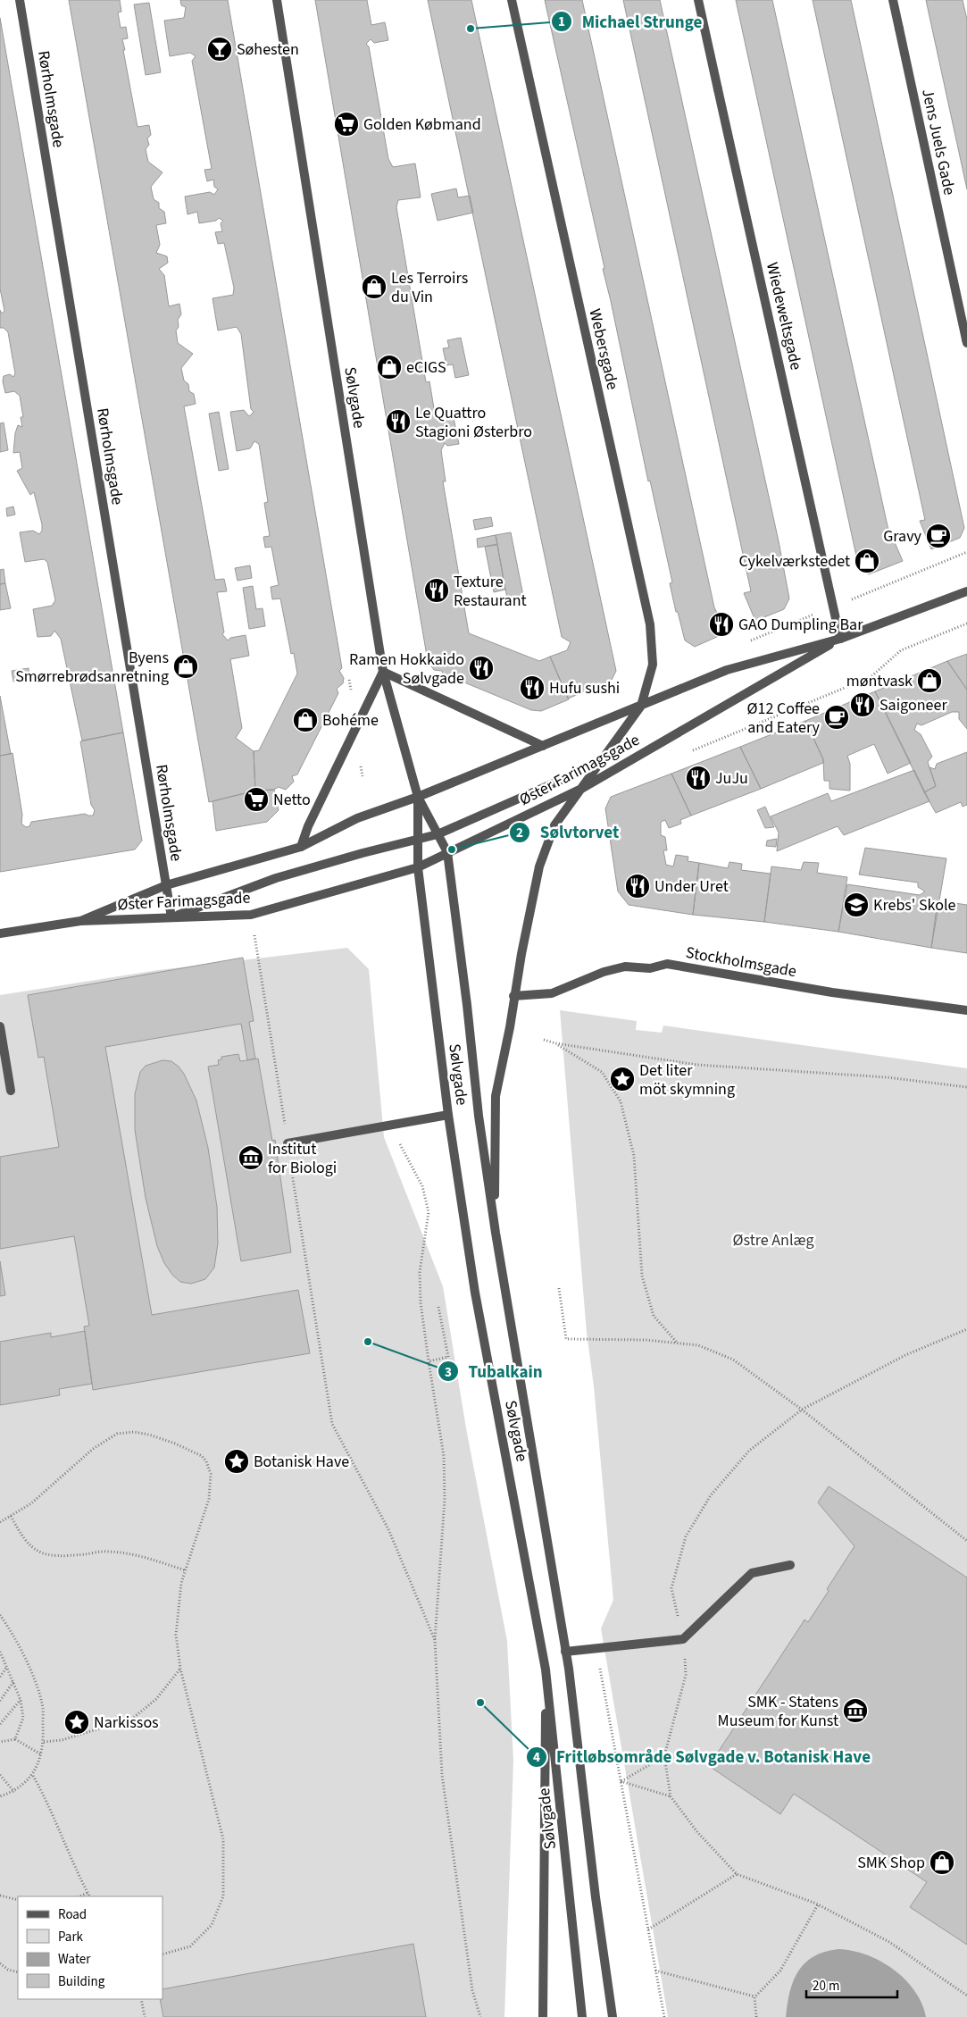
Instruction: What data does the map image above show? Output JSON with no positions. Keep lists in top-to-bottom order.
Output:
{
  "streets": {
    "street": [
      "Rørholmsgade",
      "Jens Juels Gade",
      "Wiedeweltsgade",
      "Webersgade",
      "Sølvgade",
      "Øster Farimagsgade",
      "Stockholmsgade"
    ]
  },
  "crossings": [
    ["Rørholmsgade", "Øster Farimagsgade"],
    ["Wiedeweltsgade", "Øster Farimagsgade"],
    ["Webersgade", "Sølvgade"],
    ["Webersgade", "Øster Farimagsgade"],
    ["Sølvgade", "Øster Farimagsgade"],
    ["Sølvgade", "Stockholmsgade"]
  ],
  "parks": ["Østre Anlæg"],
  "places": {
    "other": [
      "Michael Strunge",
      "Sølvtorvet",
      "Tubalkain",
      "Fritløbsområde Sølvgade v. Botanisk Have"
    ],
    "bar": ["Søhesten"],
    "supermarket": ["Golden Købmand", "Netto"],
    "shop": [
      "Les Terroirs du Vin",
      "eCIGS",
      "Cykelværkstedet",
      "Byens Smørrebrødsanretning",
      "møntvask",
      "Bohéme",
      "SMK Shop"
    ],
    "restaurant": [
      "Le Quattro Stagioni Østerbro",
      "Texture Restaurant",
      "GAO Dumpling Bar",
      "Ramen Hokkaido Sølvgade",
      "Hufu sushi",
      "Saigoneer",
      "JuJu",
      "Under Uret"
    ],
    "cafe": ["Gravy", "Ø12 Coffee and Eatery"],
    "school or university": ["Krebs' Skole"],
    "place": ["Det liter möt skymning", "Botanisk Have", "Narkissos"],
    "museum": ["Institut for Biologi", "SMK - Statens Museum for Kunst"]
  },
  "legend": [
    "Road",
    "Park",
    "Water",
    "Building"
  ],
  "scale_bar": "20 m"
}
